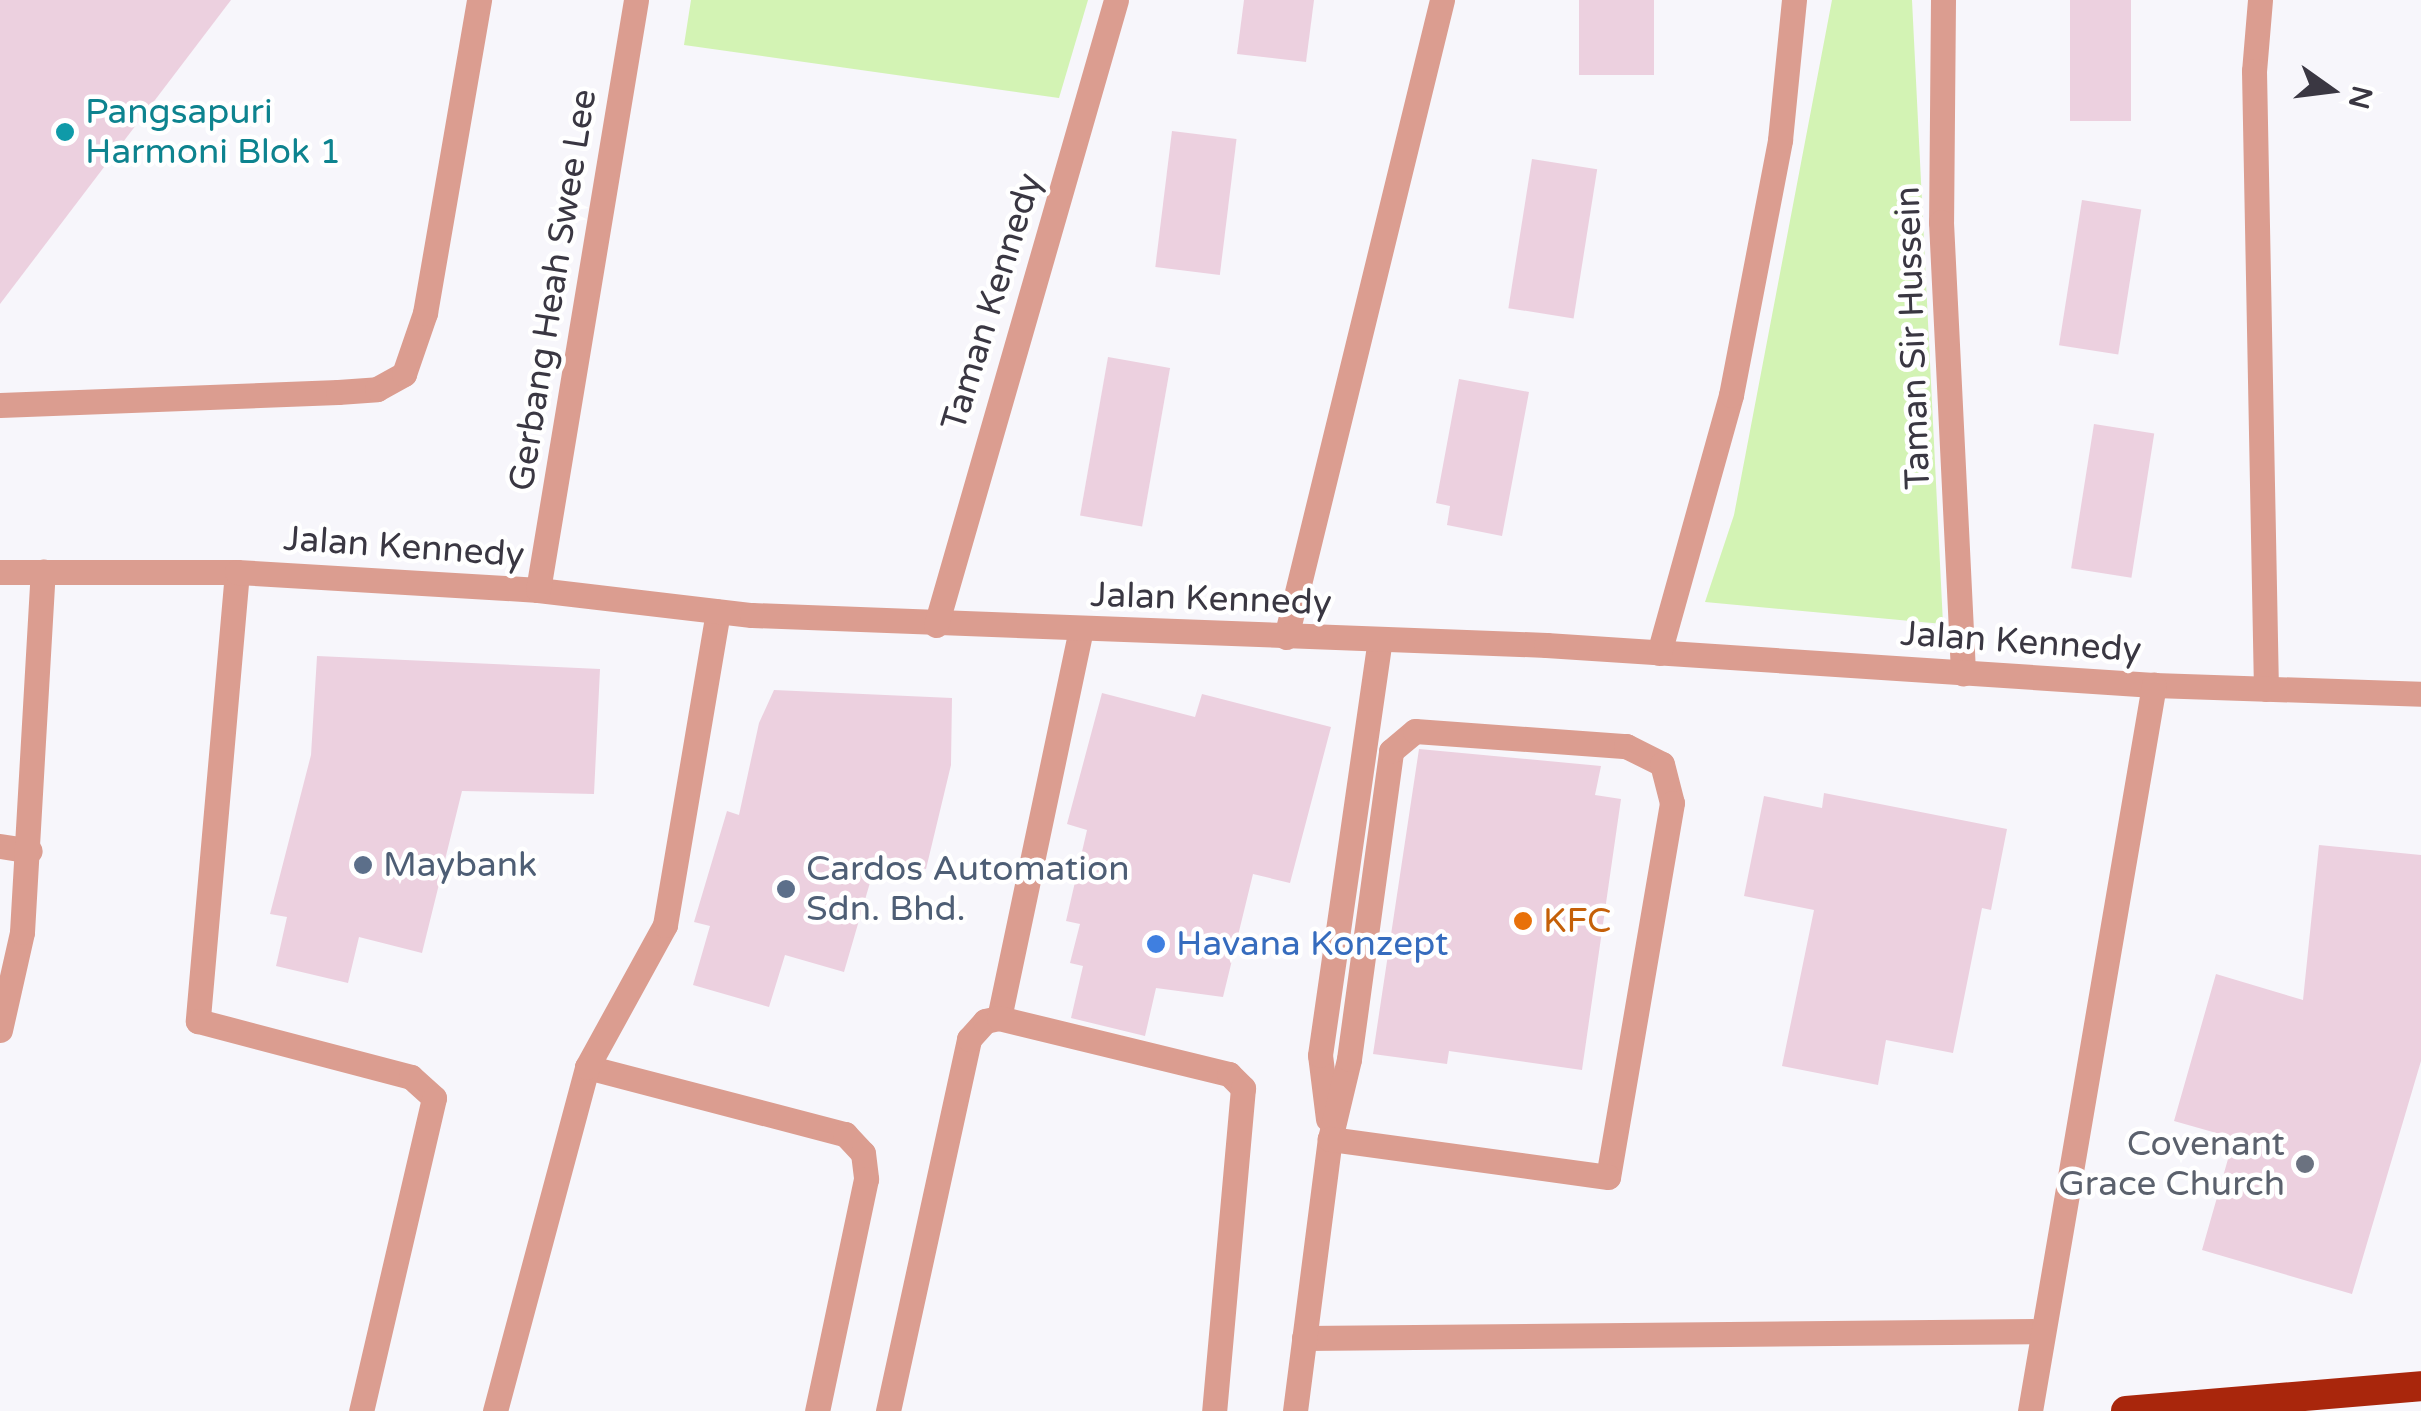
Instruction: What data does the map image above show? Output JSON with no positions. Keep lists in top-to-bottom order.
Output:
{
  "streets": {
    "street": [
      "Gerbang Heah Swee Lee",
      "Taman Kennedy",
      "Taman Sir Hussein",
      "Jalan Kennedy"
    ]
  },
  "crossings": [
    ["Gerbang Heah Swee Lee", "Jalan Kennedy"],
    ["Taman Kennedy", "Jalan Kennedy"],
    ["Taman Sir Hussein", "Jalan Kennedy"]
  ],
  "places": [
    "Pangsapuri Harmoni Blok 1",
    "Maybank",
    "Cardos Automation Sdn. Bhd.",
    "KFC",
    "Havana Konzept",
    "Covenant Grace Church"
  ],
  "north": "right"
}
